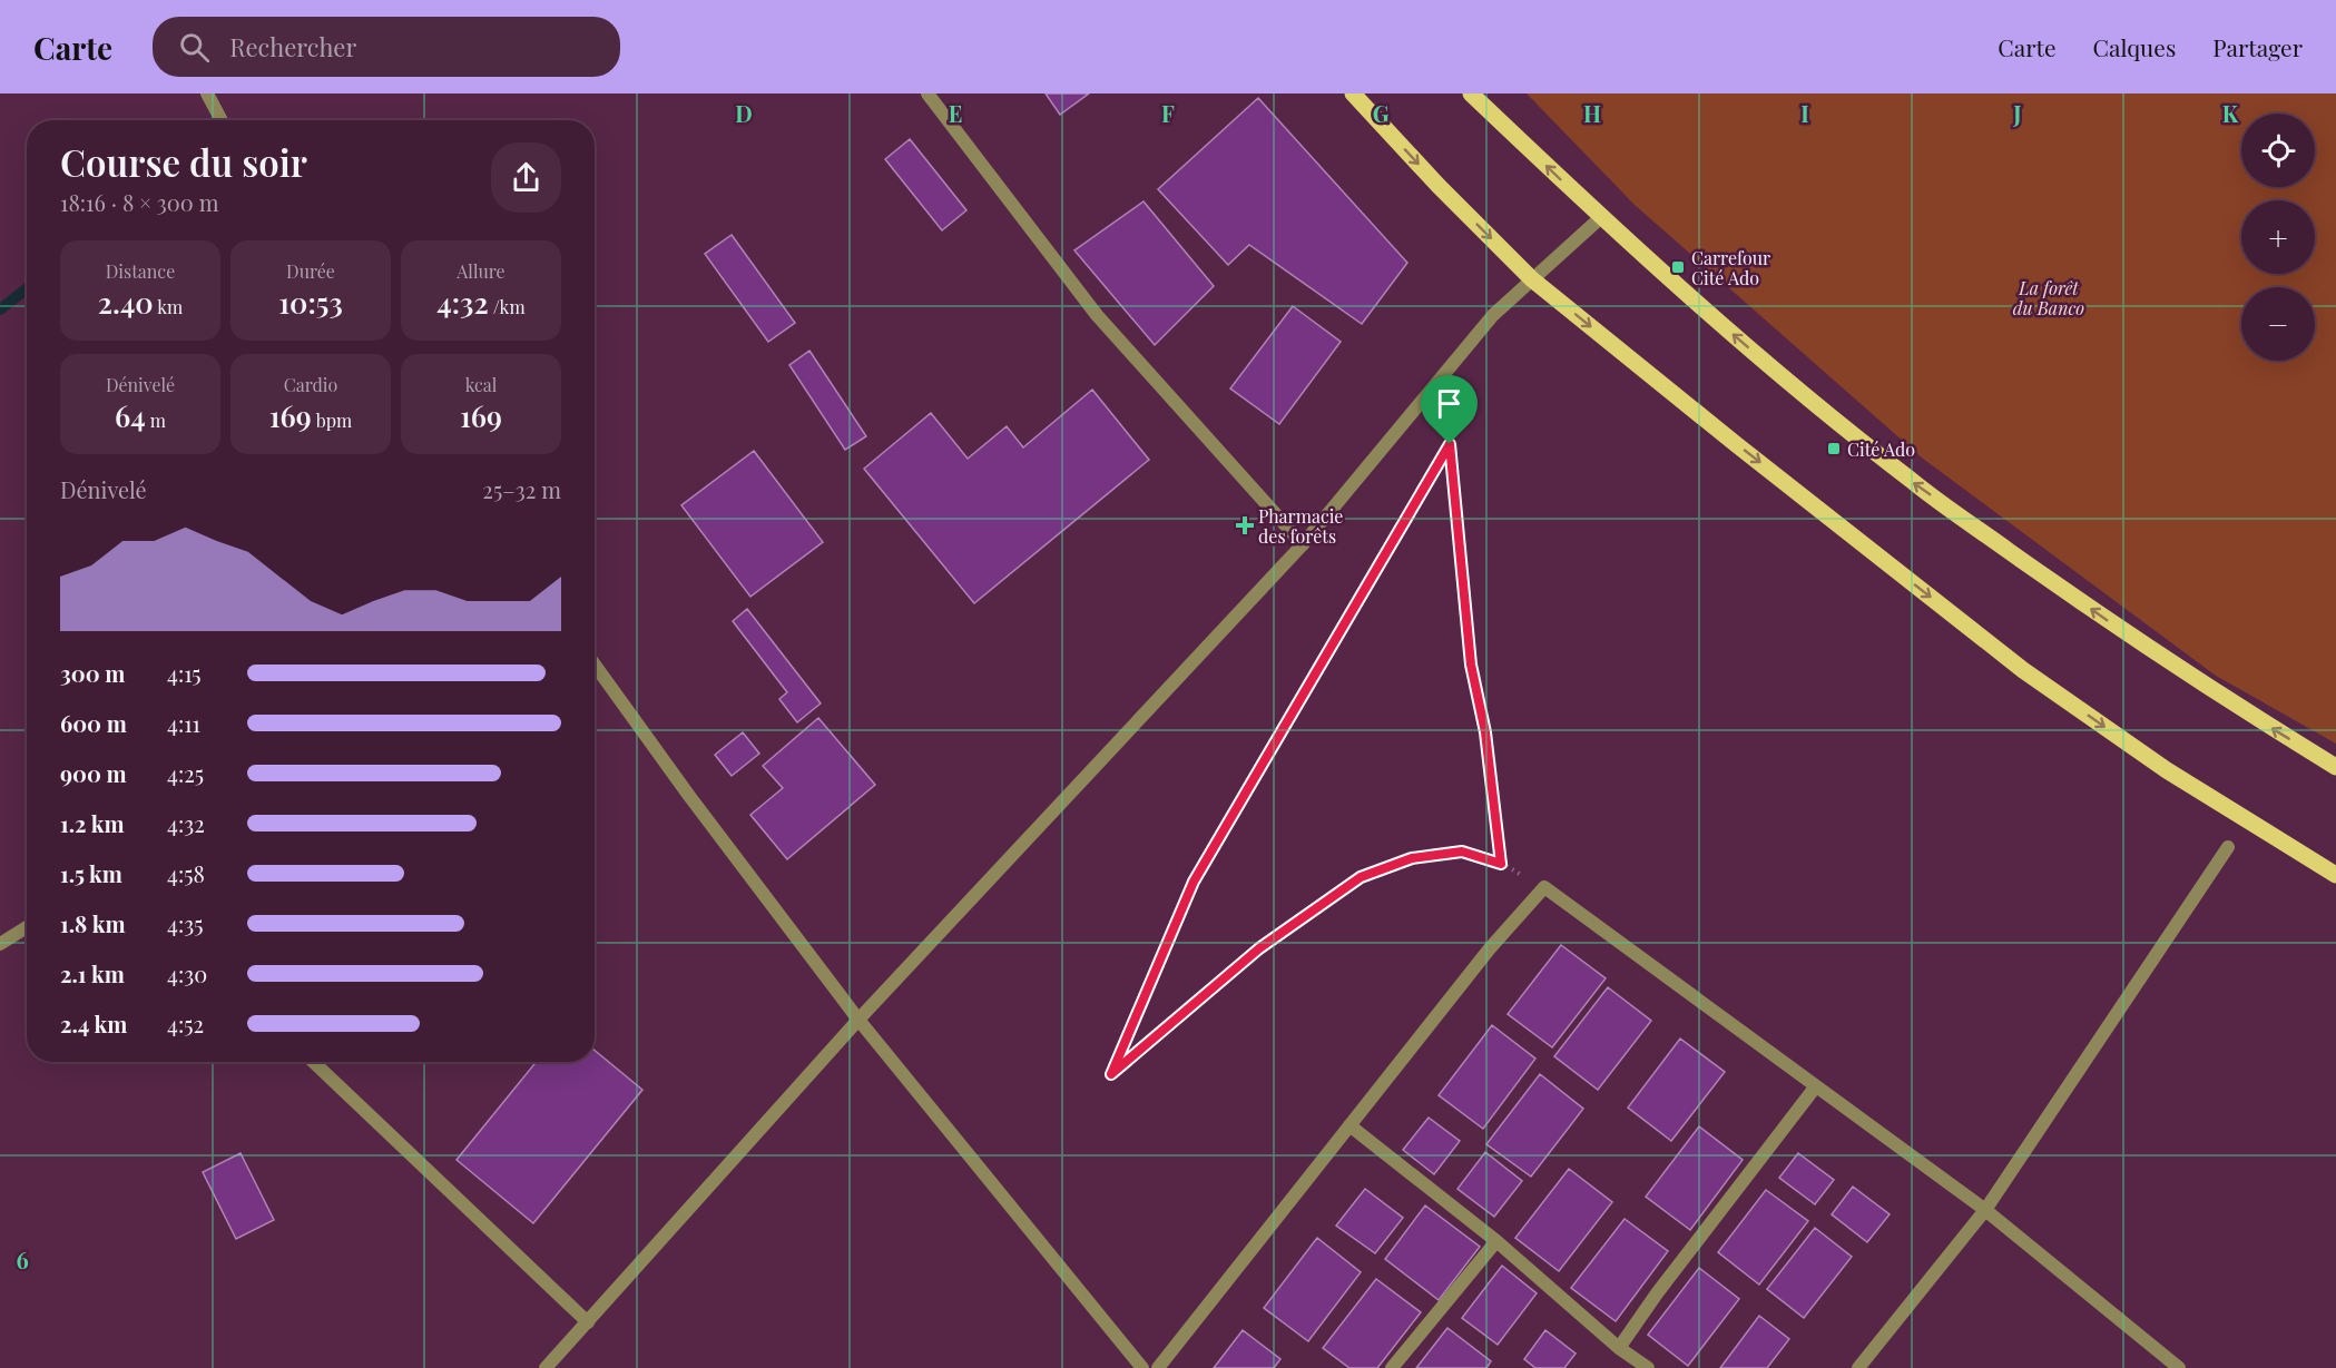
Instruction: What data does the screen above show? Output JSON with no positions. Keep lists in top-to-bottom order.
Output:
{
  "parks": ["La forêt du Banco"],
  "places": {
    "transit": ["Carrefour Cité Ado", "Cité Ado"],
    "health": ["Pharmacie des forêts"]
  },
  "page": {
    "header": "Carte",
    "search": "Rechercher",
    "nav": ["Carte", "Calques", "Partager"],
    "map_buttons": ["+", "−"],
    "heading": ["Course du soir", "18:16 · 8 × 300 m"],
    "stats": [
      ["Distance", "2.40 km"],
      ["Durée", "10:53"],
      ["Allure", "4:32 /km"],
      ["Dénivelé", "64 m"],
      ["Cardio", "169 bpm"],
      ["kcal", "169"]
    ],
    "chart": ["Dénivelé", "25–32 m"],
    "list": [
      {
        "name": "300 m",
        "note": "4:15"
      },
      {
        "name": "600 m",
        "note": "4:11"
      },
      {
        "name": "900 m",
        "note": "4:25"
      },
      {
        "name": "1.2 km",
        "note": "4:32"
      },
      {
        "name": "1.5 km",
        "note": "4:58"
      },
      {
        "name": "1.8 km",
        "note": "4:35"
      },
      {
        "name": "2.1 km",
        "note": "4:30"
      },
      {
        "name": "2.4 km",
        "note": "4:52"
      }
    ]
  },
  "grid": {
    "columns": [
      "D",
      "E",
      "F",
      "G",
      "H",
      "I",
      "J",
      "K"
    ],
    "rows": ["6"]
  }
}
